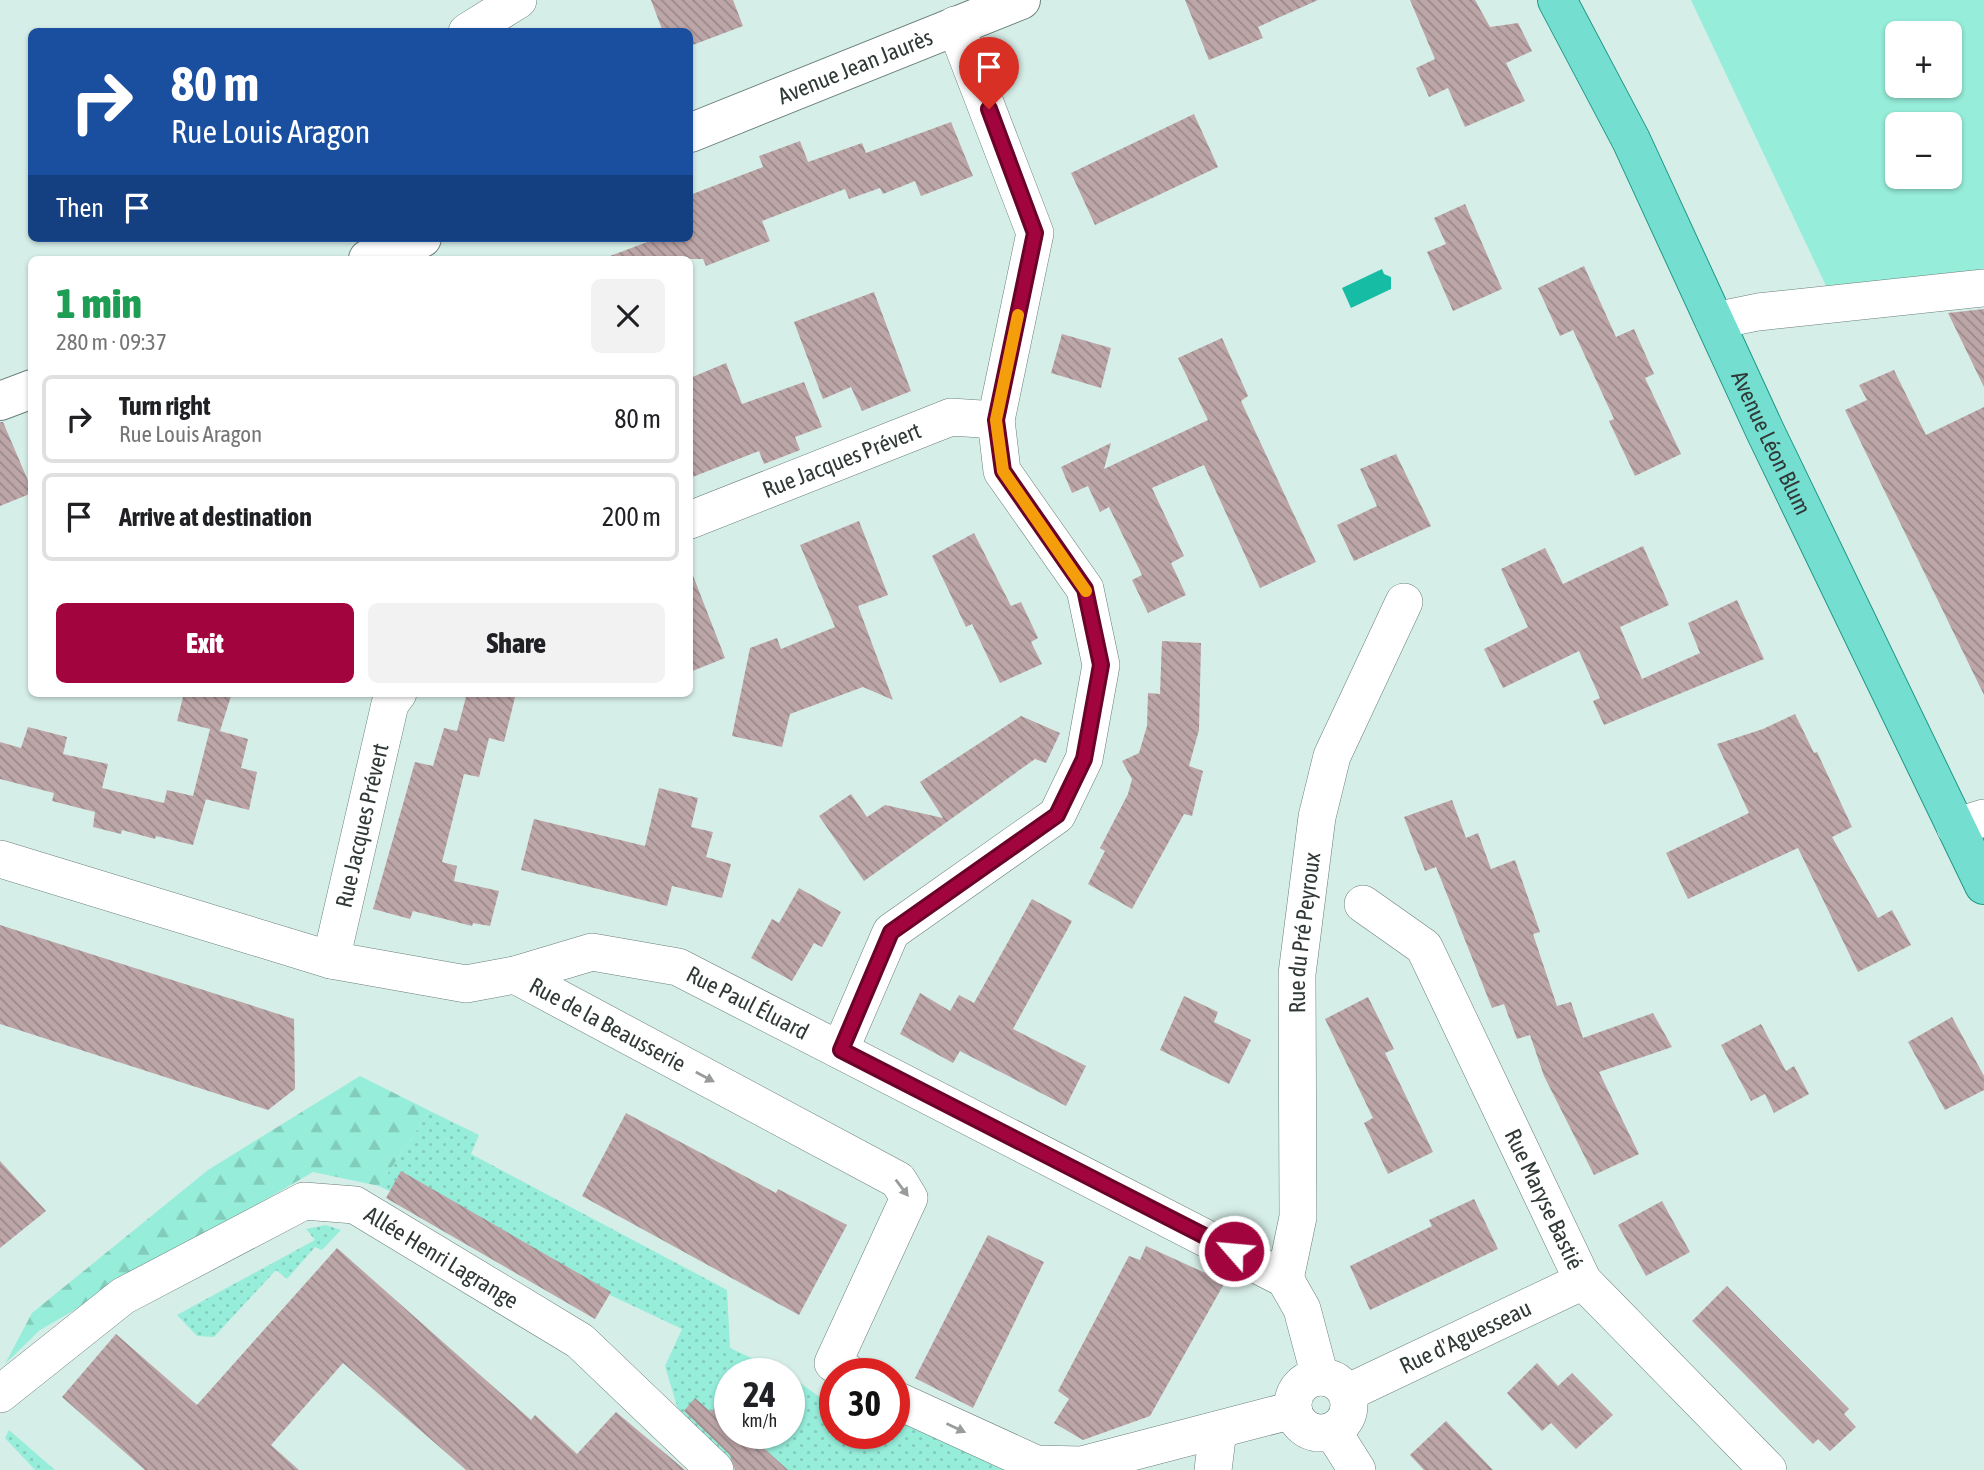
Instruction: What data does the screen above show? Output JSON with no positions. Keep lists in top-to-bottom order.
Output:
{
  "streets": {
    "main road": ["Avenue Jean Jaurès", "Avenue Léon Blum"],
    "street": [
      "Rue Jacques Prévert",
      "Rue du Pré Peyroux",
      "Rue Paul Éluard",
      "Rue de la Beausserie",
      "Rue Maryse Bastié",
      "Allée Henri Lagrange",
      "Rue d'Aguesseau"
    ]
  },
  "crossings": [
    ["Rue Jacques Prévert", "Rue de la Beausserie"],
    ["Rue du Pré Peyroux", "Rue Paul Éluard"],
    ["Rue Paul Éluard", "Rue de la Beausserie"],
    ["Rue Maryse Bastié", "Rue d'Aguesseau"]
  ],
  "page": {
    "map_buttons": ["+", "−"],
    "turn": ["80 m", "Rue Louis Aragon"],
    "then": "Then",
    "heading": ["1 min", "280 m · 09:37"],
    "list": [
      {
        "name": "Turn right",
        "note": "Rue Louis Aragon",
        "value": "80 m"
      },
      {
        "name": "Arrive at destination",
        "value": "200 m"
      }
    ],
    "buttons": ["Exit", "Share"],
    "speed": "24 km/h",
    "limit": "30"
  }
}
